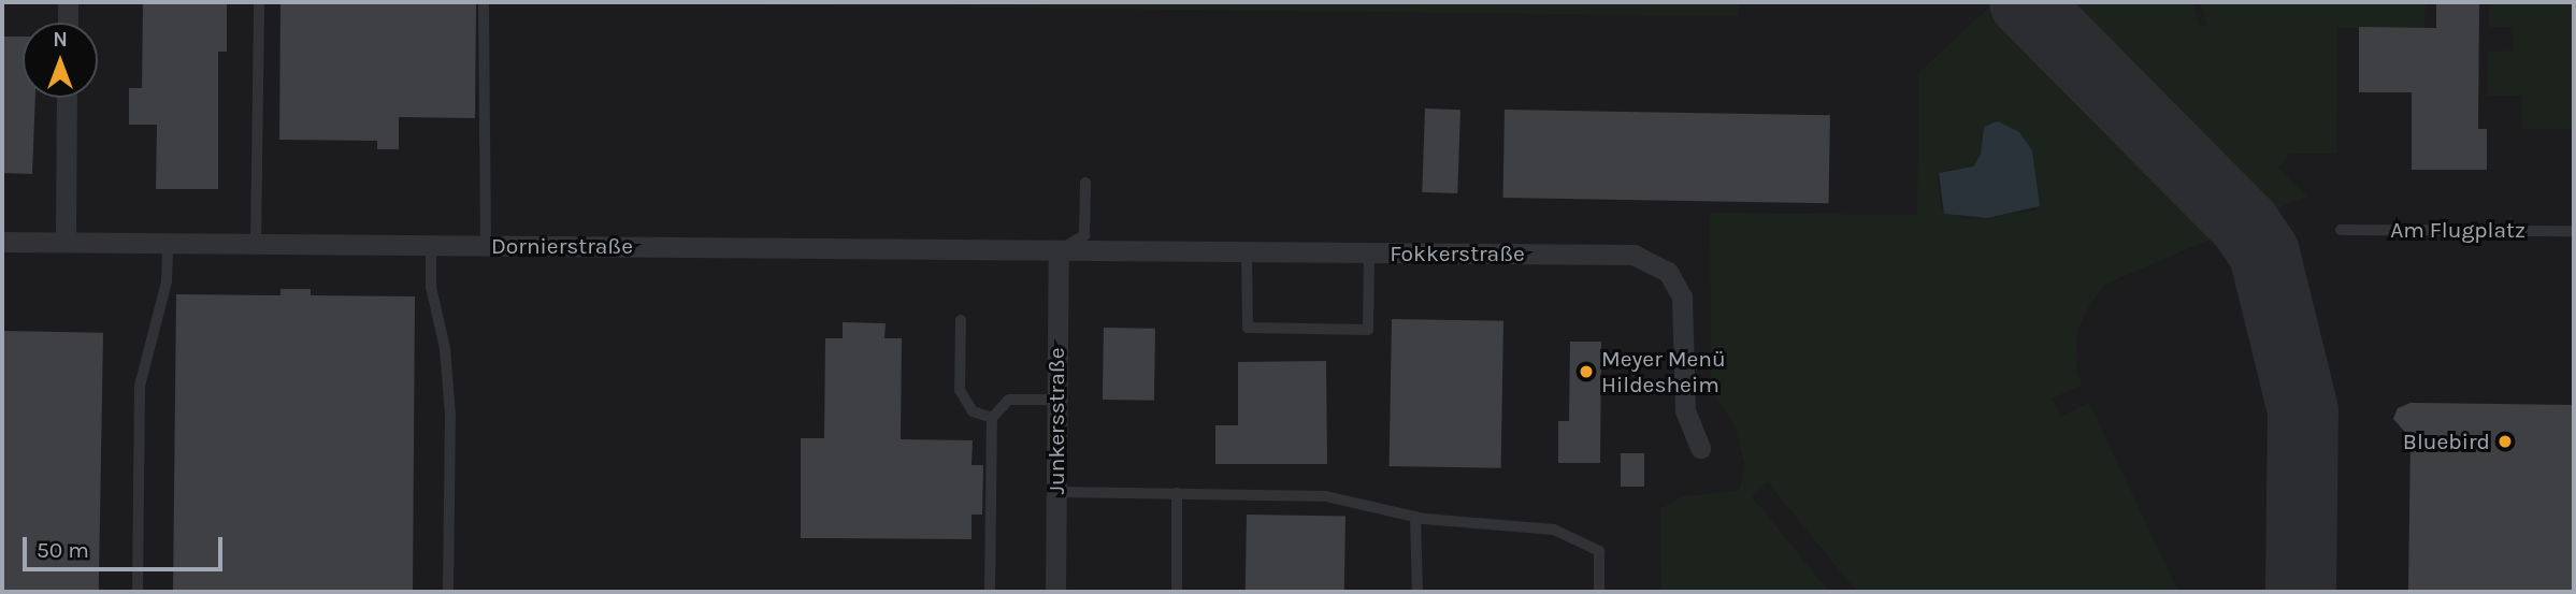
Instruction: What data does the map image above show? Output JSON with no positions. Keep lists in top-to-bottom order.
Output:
{
  "streets": {
    "street": ["Dornierstraße", "Fokkerstraße", "Junkersstraße"],
    "lane": ["Am Flugplatz"]
  },
  "crossings": [
    ["Dornierstraße", "Fokkerstraße"],
    ["Dornierstraße", "Junkersstraße"],
    ["Fokkerstraße", "Junkersstraße"]
  ],
  "places": ["Meyer Menü Hildesheim", "Bluebird"],
  "scale_bar": "50 m",
  "north": "top"
}
